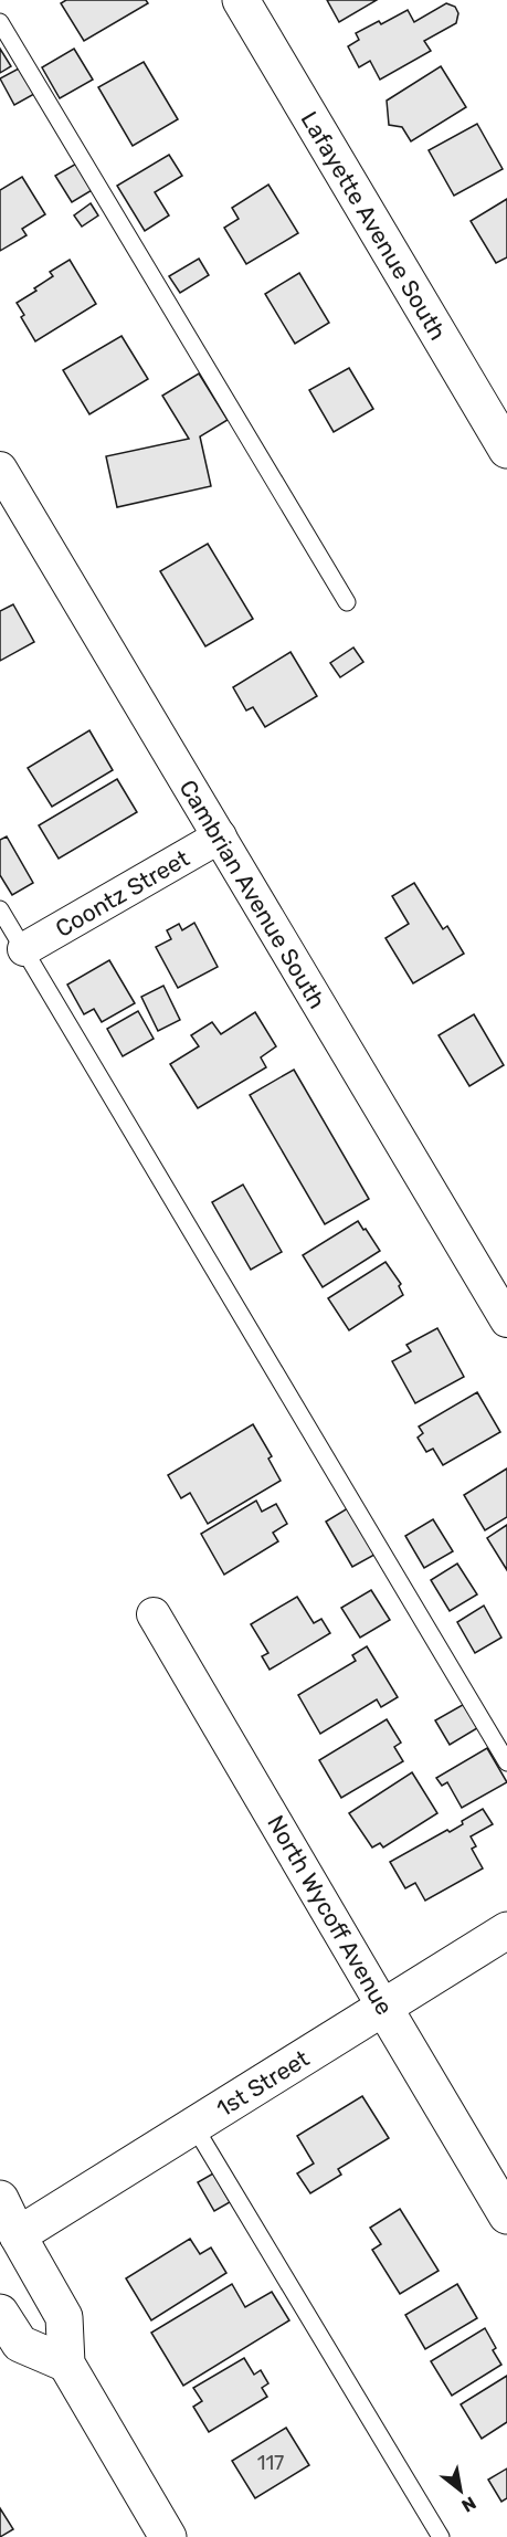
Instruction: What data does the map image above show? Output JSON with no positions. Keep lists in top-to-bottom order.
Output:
{
  "streets": {
    "main road": ["Lafayette Avenue South", "North Wycoff Avenue", "1st Street"],
    "street": ["Coontz Street", "Cambrian Avenue South"]
  },
  "crossings": [
    ["Coontz Street", "Cambrian Avenue South"],
    ["North Wycoff Avenue", "1st Street"]
  ],
  "house_numbers": ["117"],
  "north": "bottom right"
}
